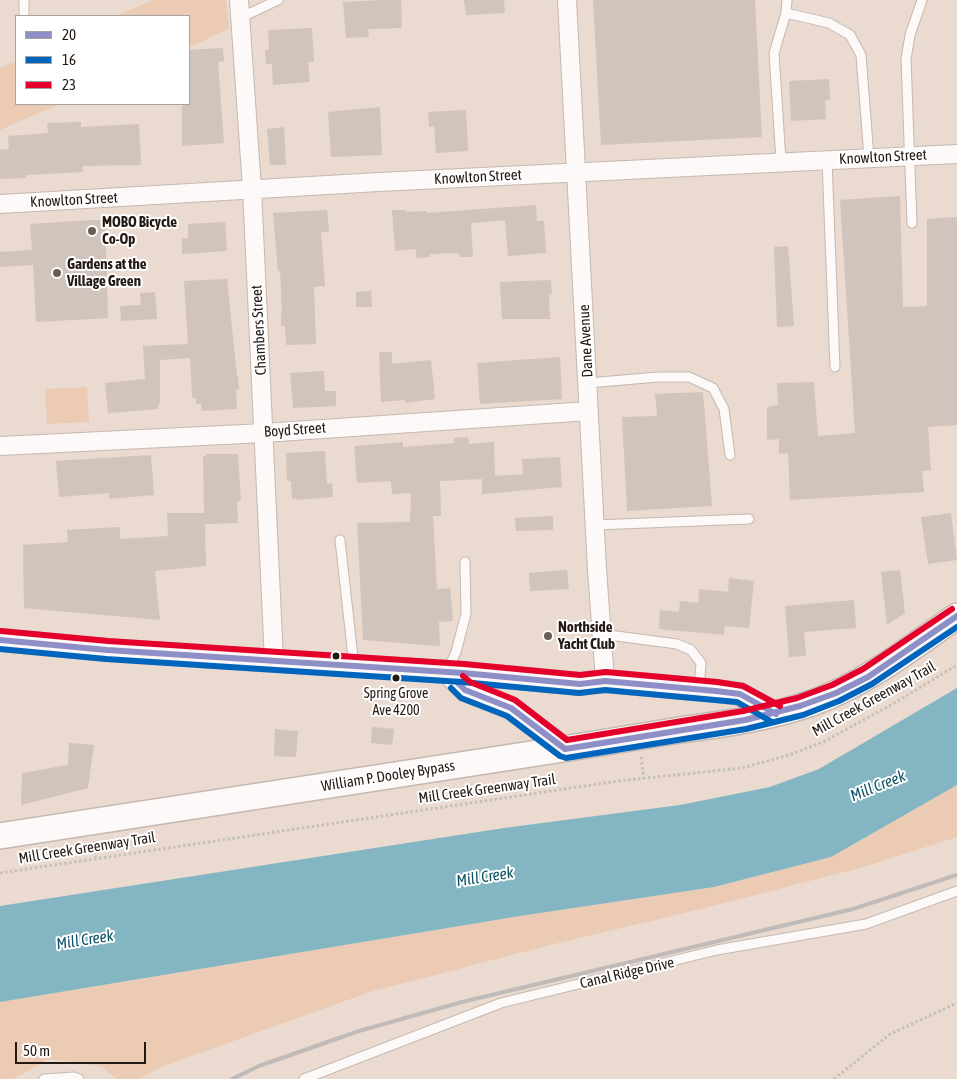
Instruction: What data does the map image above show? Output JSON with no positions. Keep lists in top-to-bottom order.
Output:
{
  "streets": {
    "main road": ["William P. Dooley Bypass"],
    "street": [
      "Knowlton Street",
      "Chambers Street",
      "Dane Avenue",
      "Boyd Street"
    ],
    "lane": ["Canal Ridge Drive"],
    "path": ["Mill Creek Greenway Trail"]
  },
  "crossings": [
    ["Knowlton Street", "Chambers Street"],
    ["Knowlton Street", "Dane Avenue"],
    ["Chambers Street", "Boyd Street"],
    ["Dane Avenue", "Boyd Street"]
  ],
  "water": ["Mill Creek"],
  "places": [
    "MOBO Bicycle Co-Op",
    "Gardens at the Village Green",
    "Northside Yacht Club",
    "Spring Grove Ave 4200"
  ],
  "lines": ["transit line 23", "transit line 20", "transit line 16"],
  "legend": ["20", "16", "23"],
  "scale_bar": "50 m"
}
